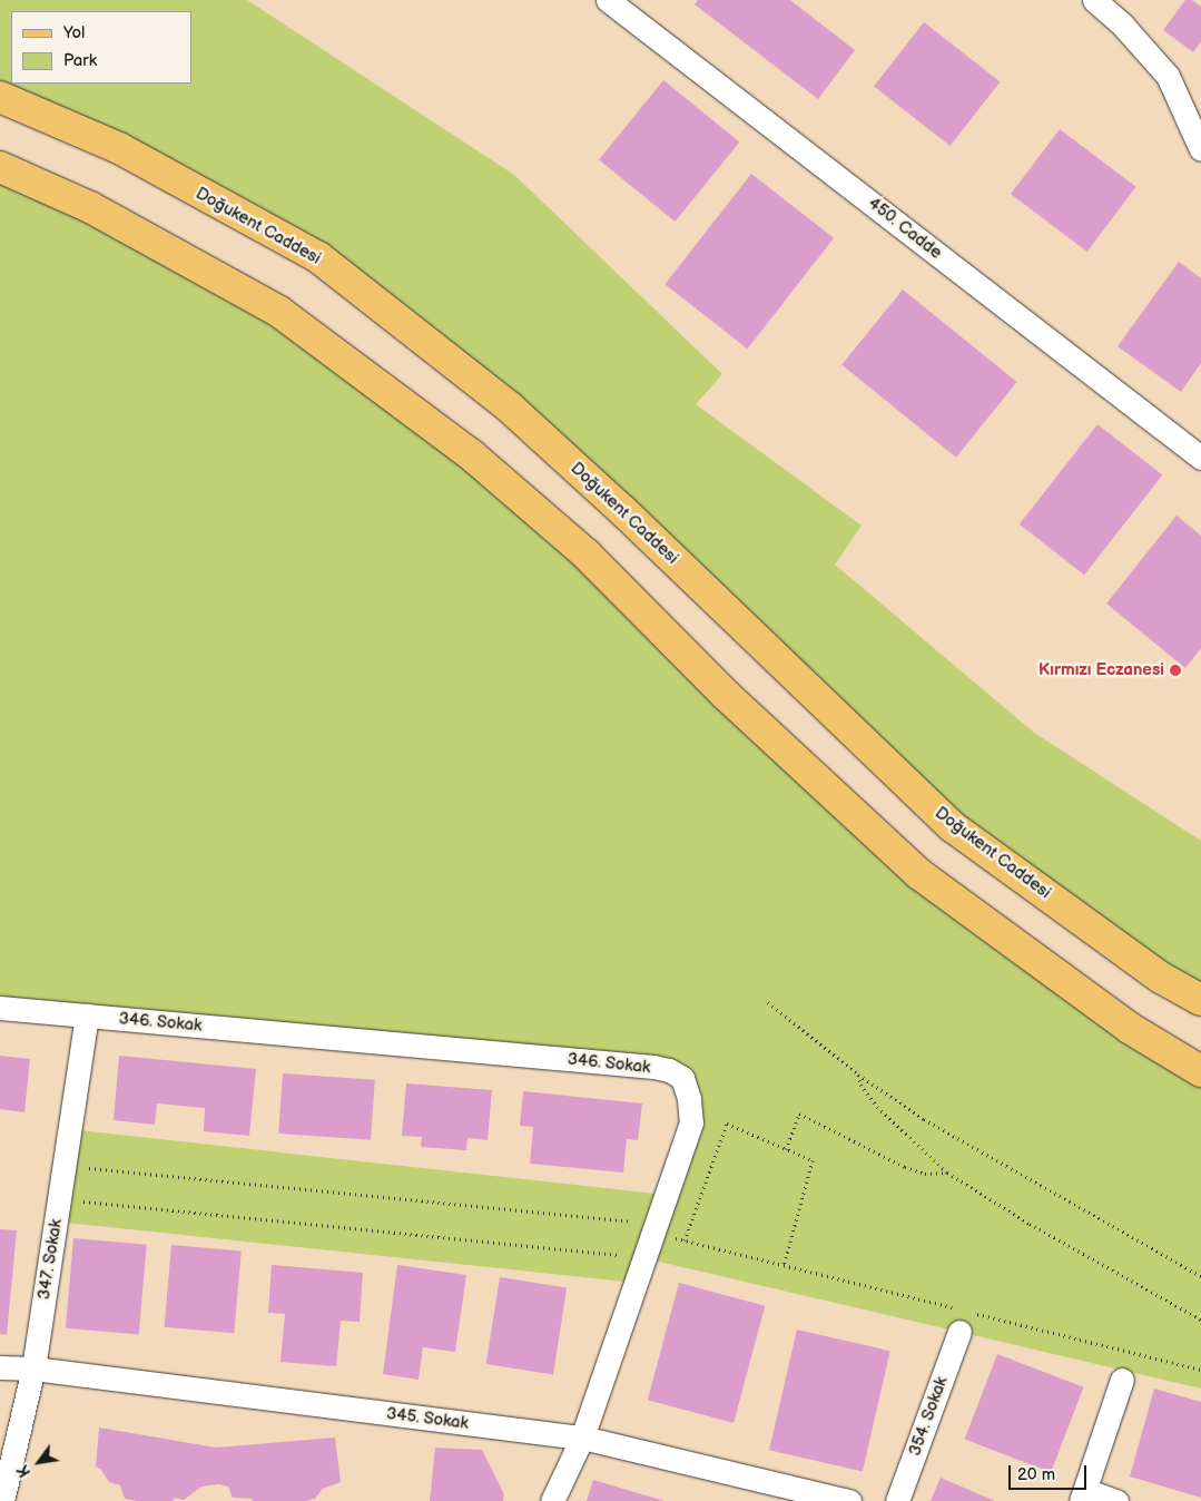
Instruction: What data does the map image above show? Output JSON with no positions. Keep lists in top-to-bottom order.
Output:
{
  "streets": {
    "main road": ["Doğukent Caddesi"],
    "street": [
      "450. Cadde",
      "346. Sokak",
      "347. Sokak",
      "354. Sokak",
      "345. Sokak"
    ]
  },
  "crossings": [
    ["346. Sokak", "347. Sokak"],
    ["346. Sokak", "345. Sokak"],
    ["347. Sokak", "345. Sokak"]
  ],
  "places": ["Kırmızı Eczanesi"],
  "legend": ["Yol", "Park"],
  "scale_bar": "20 m",
  "north": "bottom left"
}
